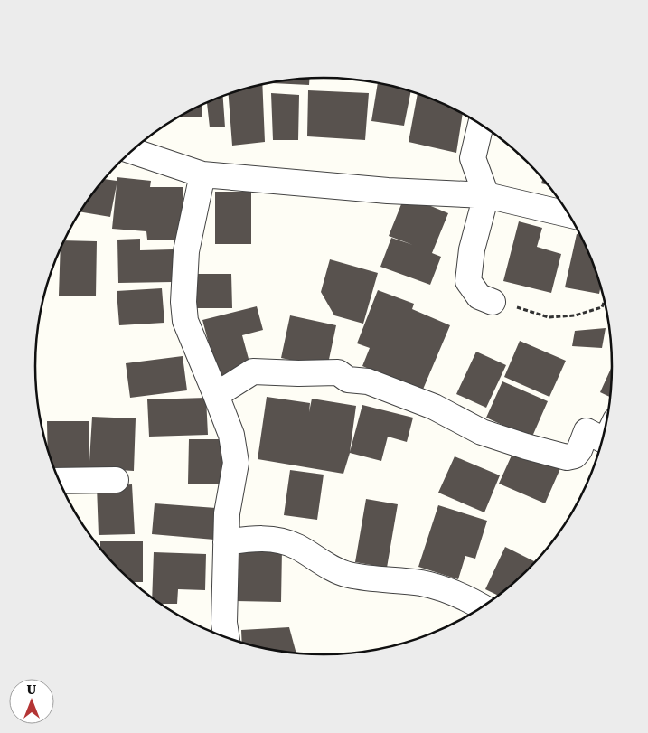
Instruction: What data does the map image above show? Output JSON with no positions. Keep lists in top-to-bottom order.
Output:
{
  "north": "top"
}
